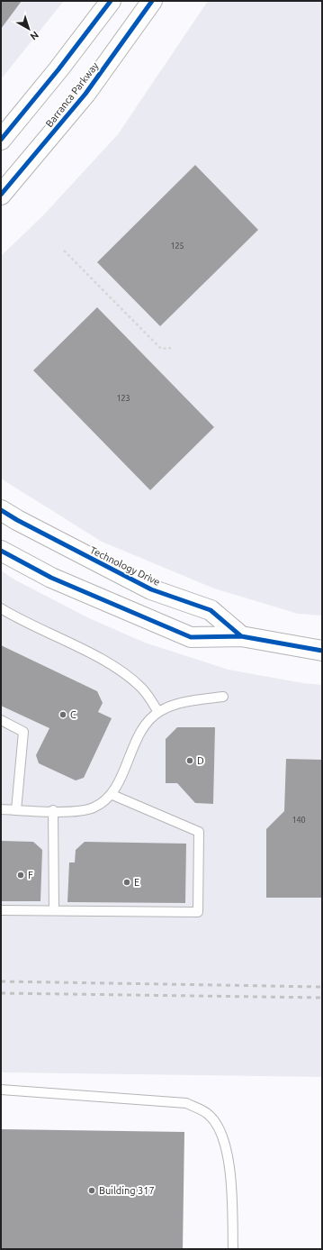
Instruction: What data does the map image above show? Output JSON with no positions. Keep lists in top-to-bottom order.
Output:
{
  "streets": {
    "street": ["Barranca Parkway", "Technology Drive"]
  },
  "places": [
    "C",
    "D",
    "F",
    "E",
    "Building 317"
  ],
  "house_numbers": ["125", "123", "140"],
  "north": "bottom right"
}
